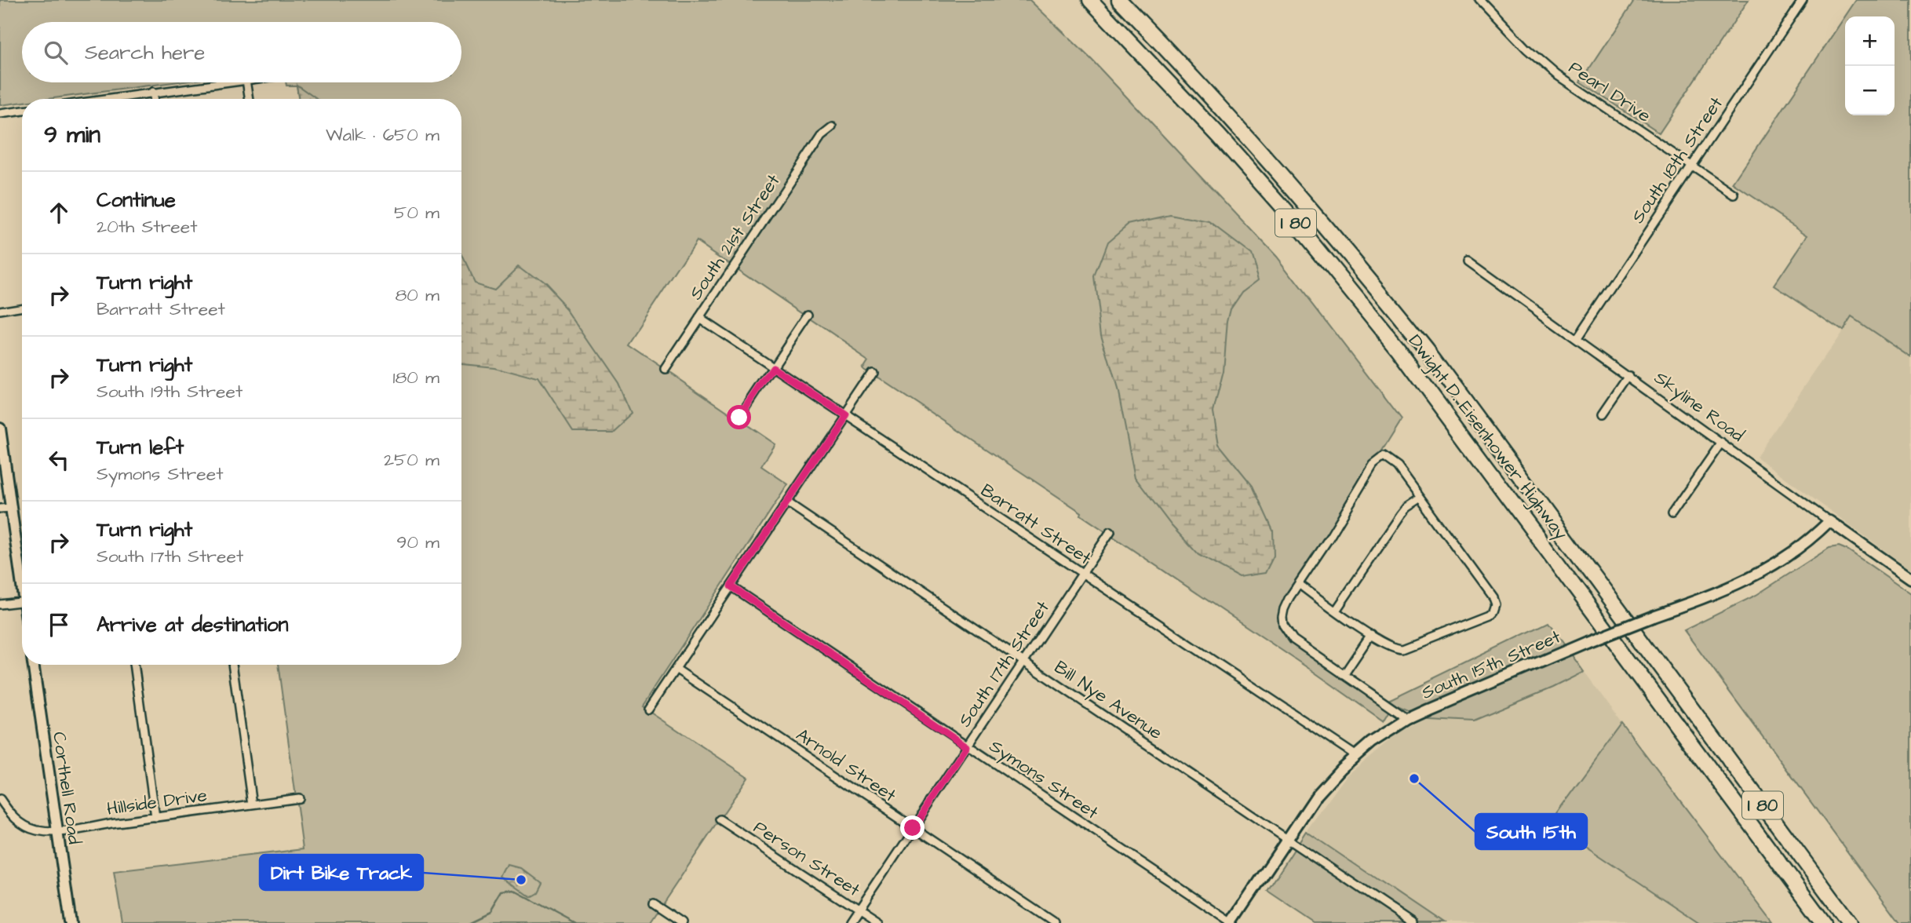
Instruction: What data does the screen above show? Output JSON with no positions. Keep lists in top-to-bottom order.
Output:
{
  "streets": {
    "highway": ["I 80", "Dwight D. Eisenhower Highway"],
    "main road": ["Skyline Road", "South 15th Street", "Corthell Road"],
    "street": [
      "Pearl Drive",
      "South 18th Street",
      "South 21st Street",
      "Barratt Street",
      "South 17th Street",
      "Bill Nye Avenue",
      "Arnold Street",
      "Symons Street",
      "Hillside Drive",
      "Person Street"
    ]
  },
  "crossings": [
    ["Pearl Drive", "South 18th Street"],
    ["South 18th Street", "Skyline Road"],
    ["South 21st Street", "Barratt Street"],
    ["Skyline Road", "South 15th Street"],
    ["Barratt Street", "South 17th Street"],
    ["Barratt Street", "South 15th Street"],
    ["South 17th Street", "Bill Nye Avenue"],
    ["South 17th Street", "Arnold Street"],
    ["South 17th Street", "Symons Street"],
    ["South 17th Street", "Person Street"],
    ["South 15th Street", "Bill Nye Avenue"],
    ["South 15th Street", "Symons Street"],
    ["Corthell Road", "Hillside Drive"]
  ],
  "places": ["South 15th", "Dirt Bike Track"],
  "page": {
    "map_buttons": ["+", "−"],
    "search": "Search here",
    "heading": ["9 min", "Walk · 650 m"],
    "list": [
      ["Continue", "20th Street", "50 m"],
      ["Turn right", "Barratt Street", "80 m"],
      ["Turn right", "South 19th Street", "180 m"],
      ["Turn left", "Symons Street", "250 m"],
      ["Turn right", "South 17th Street", "90 m"],
      "Arrive at destination"
    ]
  }
}
